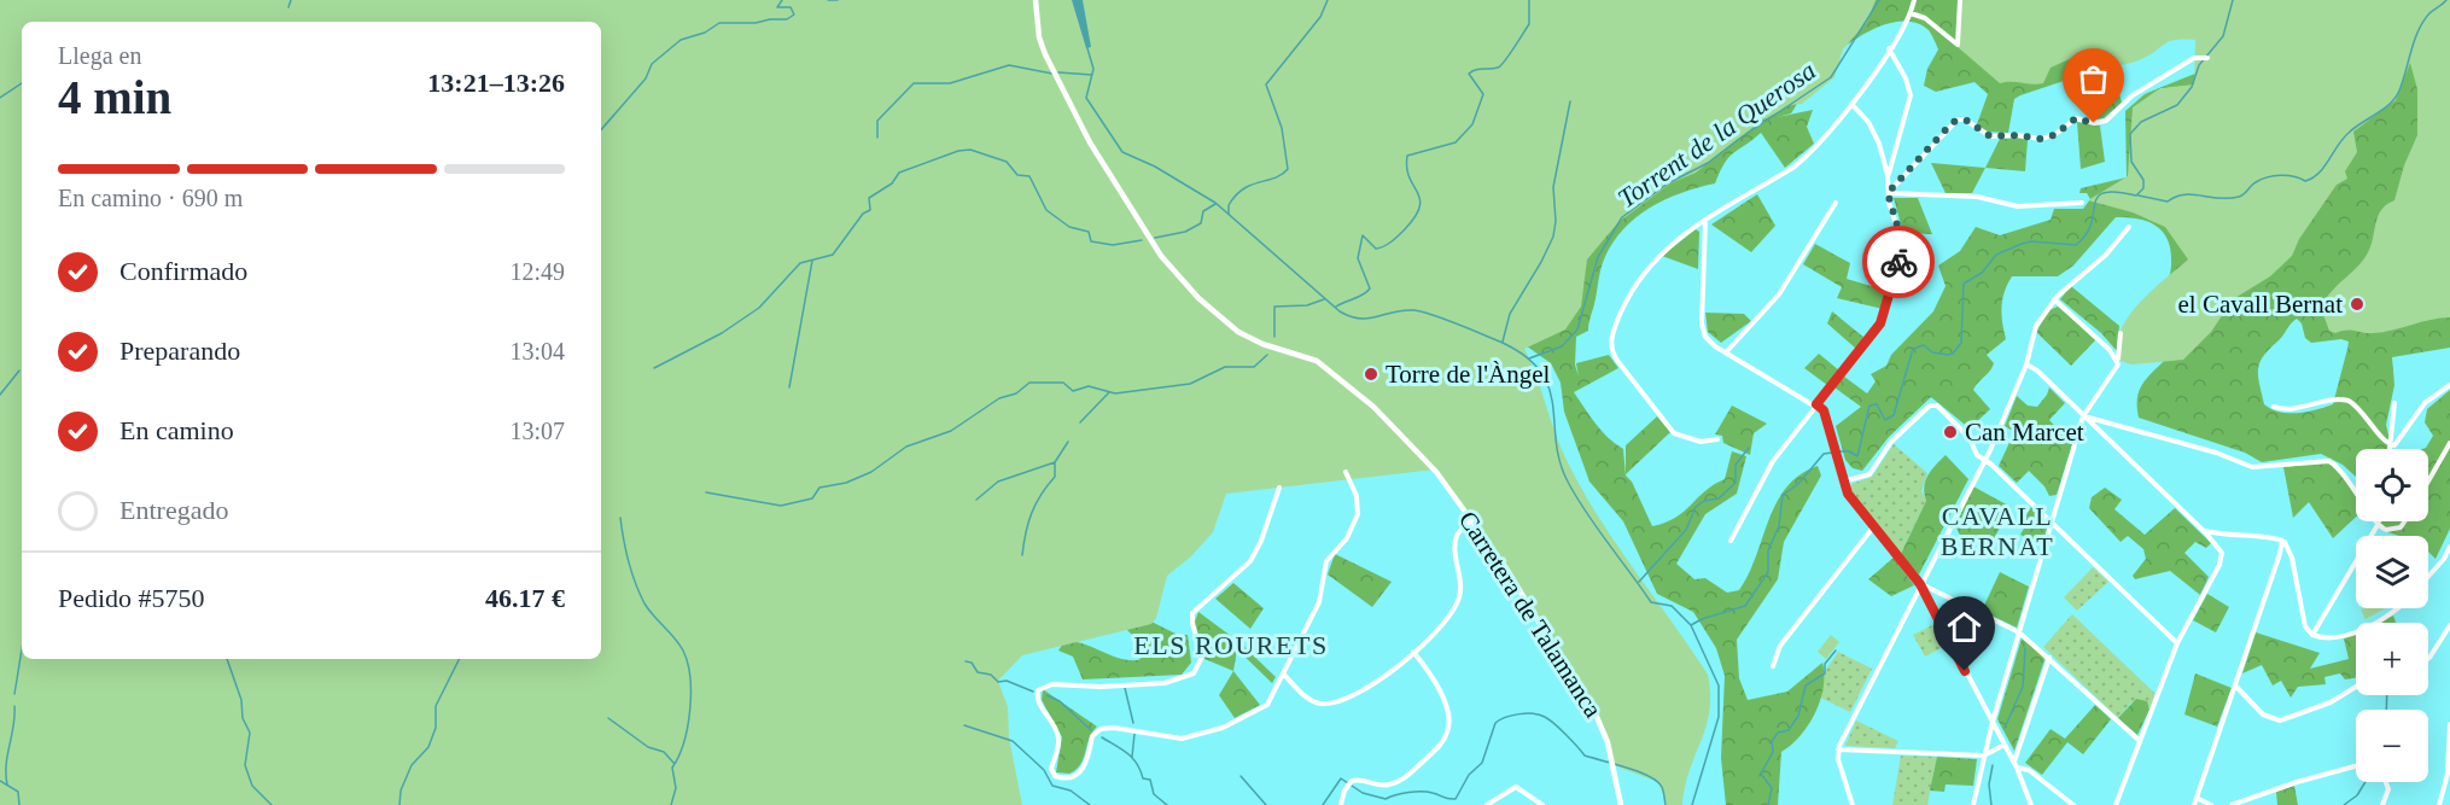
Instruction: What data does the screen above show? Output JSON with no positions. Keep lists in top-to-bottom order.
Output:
{
  "streets": {
    "street": ["Carretera de Talamanca"]
  },
  "districts": ["CAVALL BERNAT", "ELS ROURETS"],
  "water": ["Torrent de la Querosa"],
  "places": ["el Cavall Bernat", "Torre de l'Àngel", "Can Marcet"],
  "page": {
    "heading": ["4 min", "Llega en", "13:21–13:26"],
    "panel": ["Pedido #5750", "46.17 €"],
    "bar": "En camino · 690 m",
    "list": [
      ["Confirmado", "12:49"],
      ["Preparando", "13:04"],
      ["En camino", "13:07"],
      "Entregado"
    ],
    "map_buttons": ["+", "−"]
  }
}
